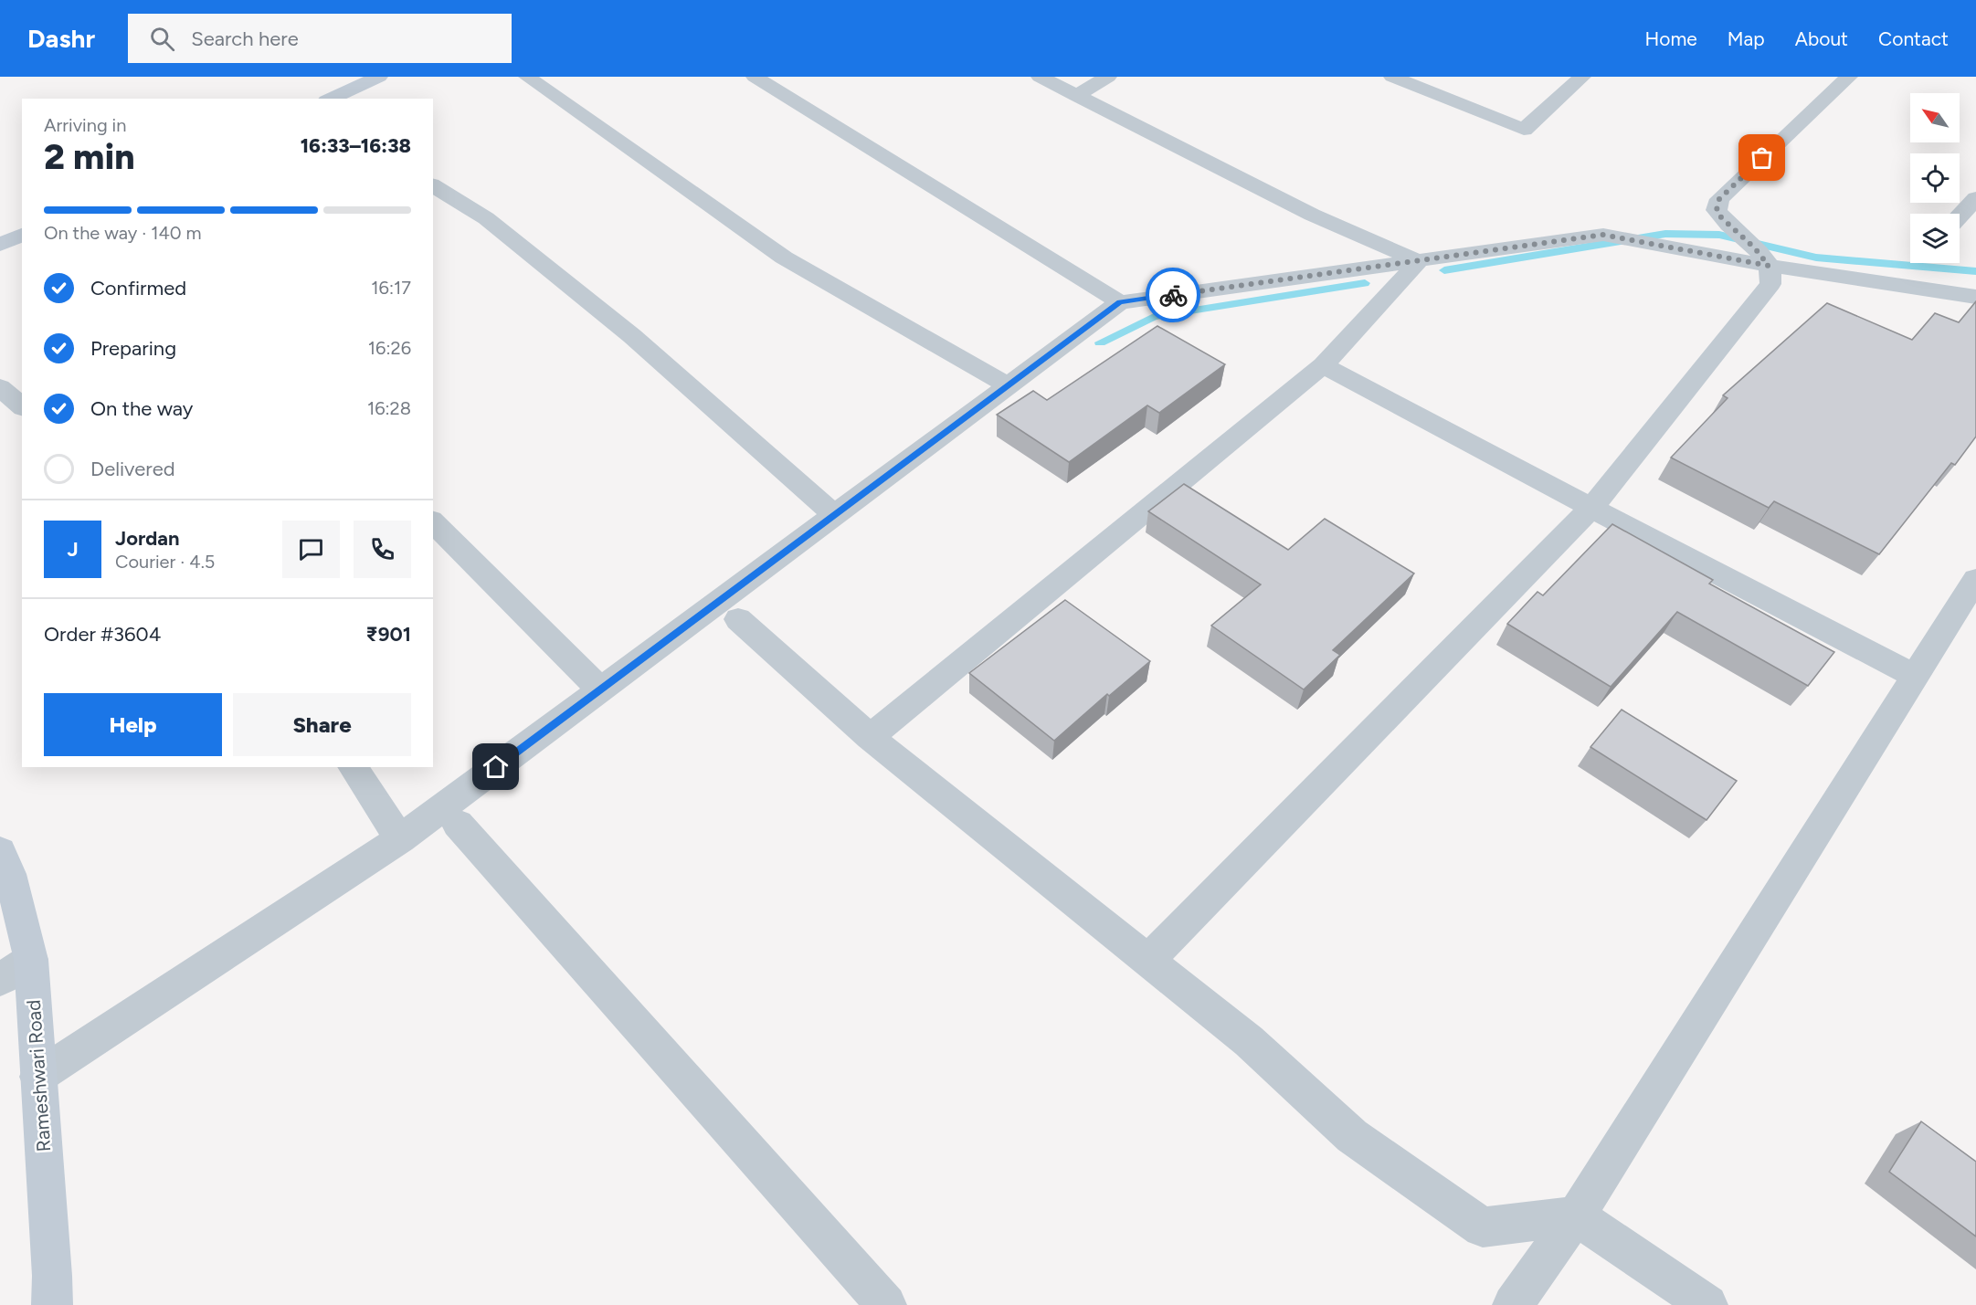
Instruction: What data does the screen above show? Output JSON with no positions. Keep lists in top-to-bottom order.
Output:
{
  "streets": {
    "main road": ["Rameshwari Road"]
  },
  "north": "top left",
  "page": {
    "header": "Dashr",
    "search": "Search here",
    "nav": [
      "Home",
      "Map",
      "About",
      "Contact"
    ],
    "heading": ["2 min", "Arriving in", "16:33–16:38"],
    "panel": [
      "Jordan",
      "Courier · 4.5",
      "Order #3604",
      "₹901"
    ],
    "bar": "On the way · 140 m",
    "list": [
      ["Confirmed", "16:17"],
      ["Preparing", "16:26"],
      ["On the way", "16:28"],
      "Delivered"
    ],
    "round": "J",
    "buttons": ["Help", "Share"]
  }
}
